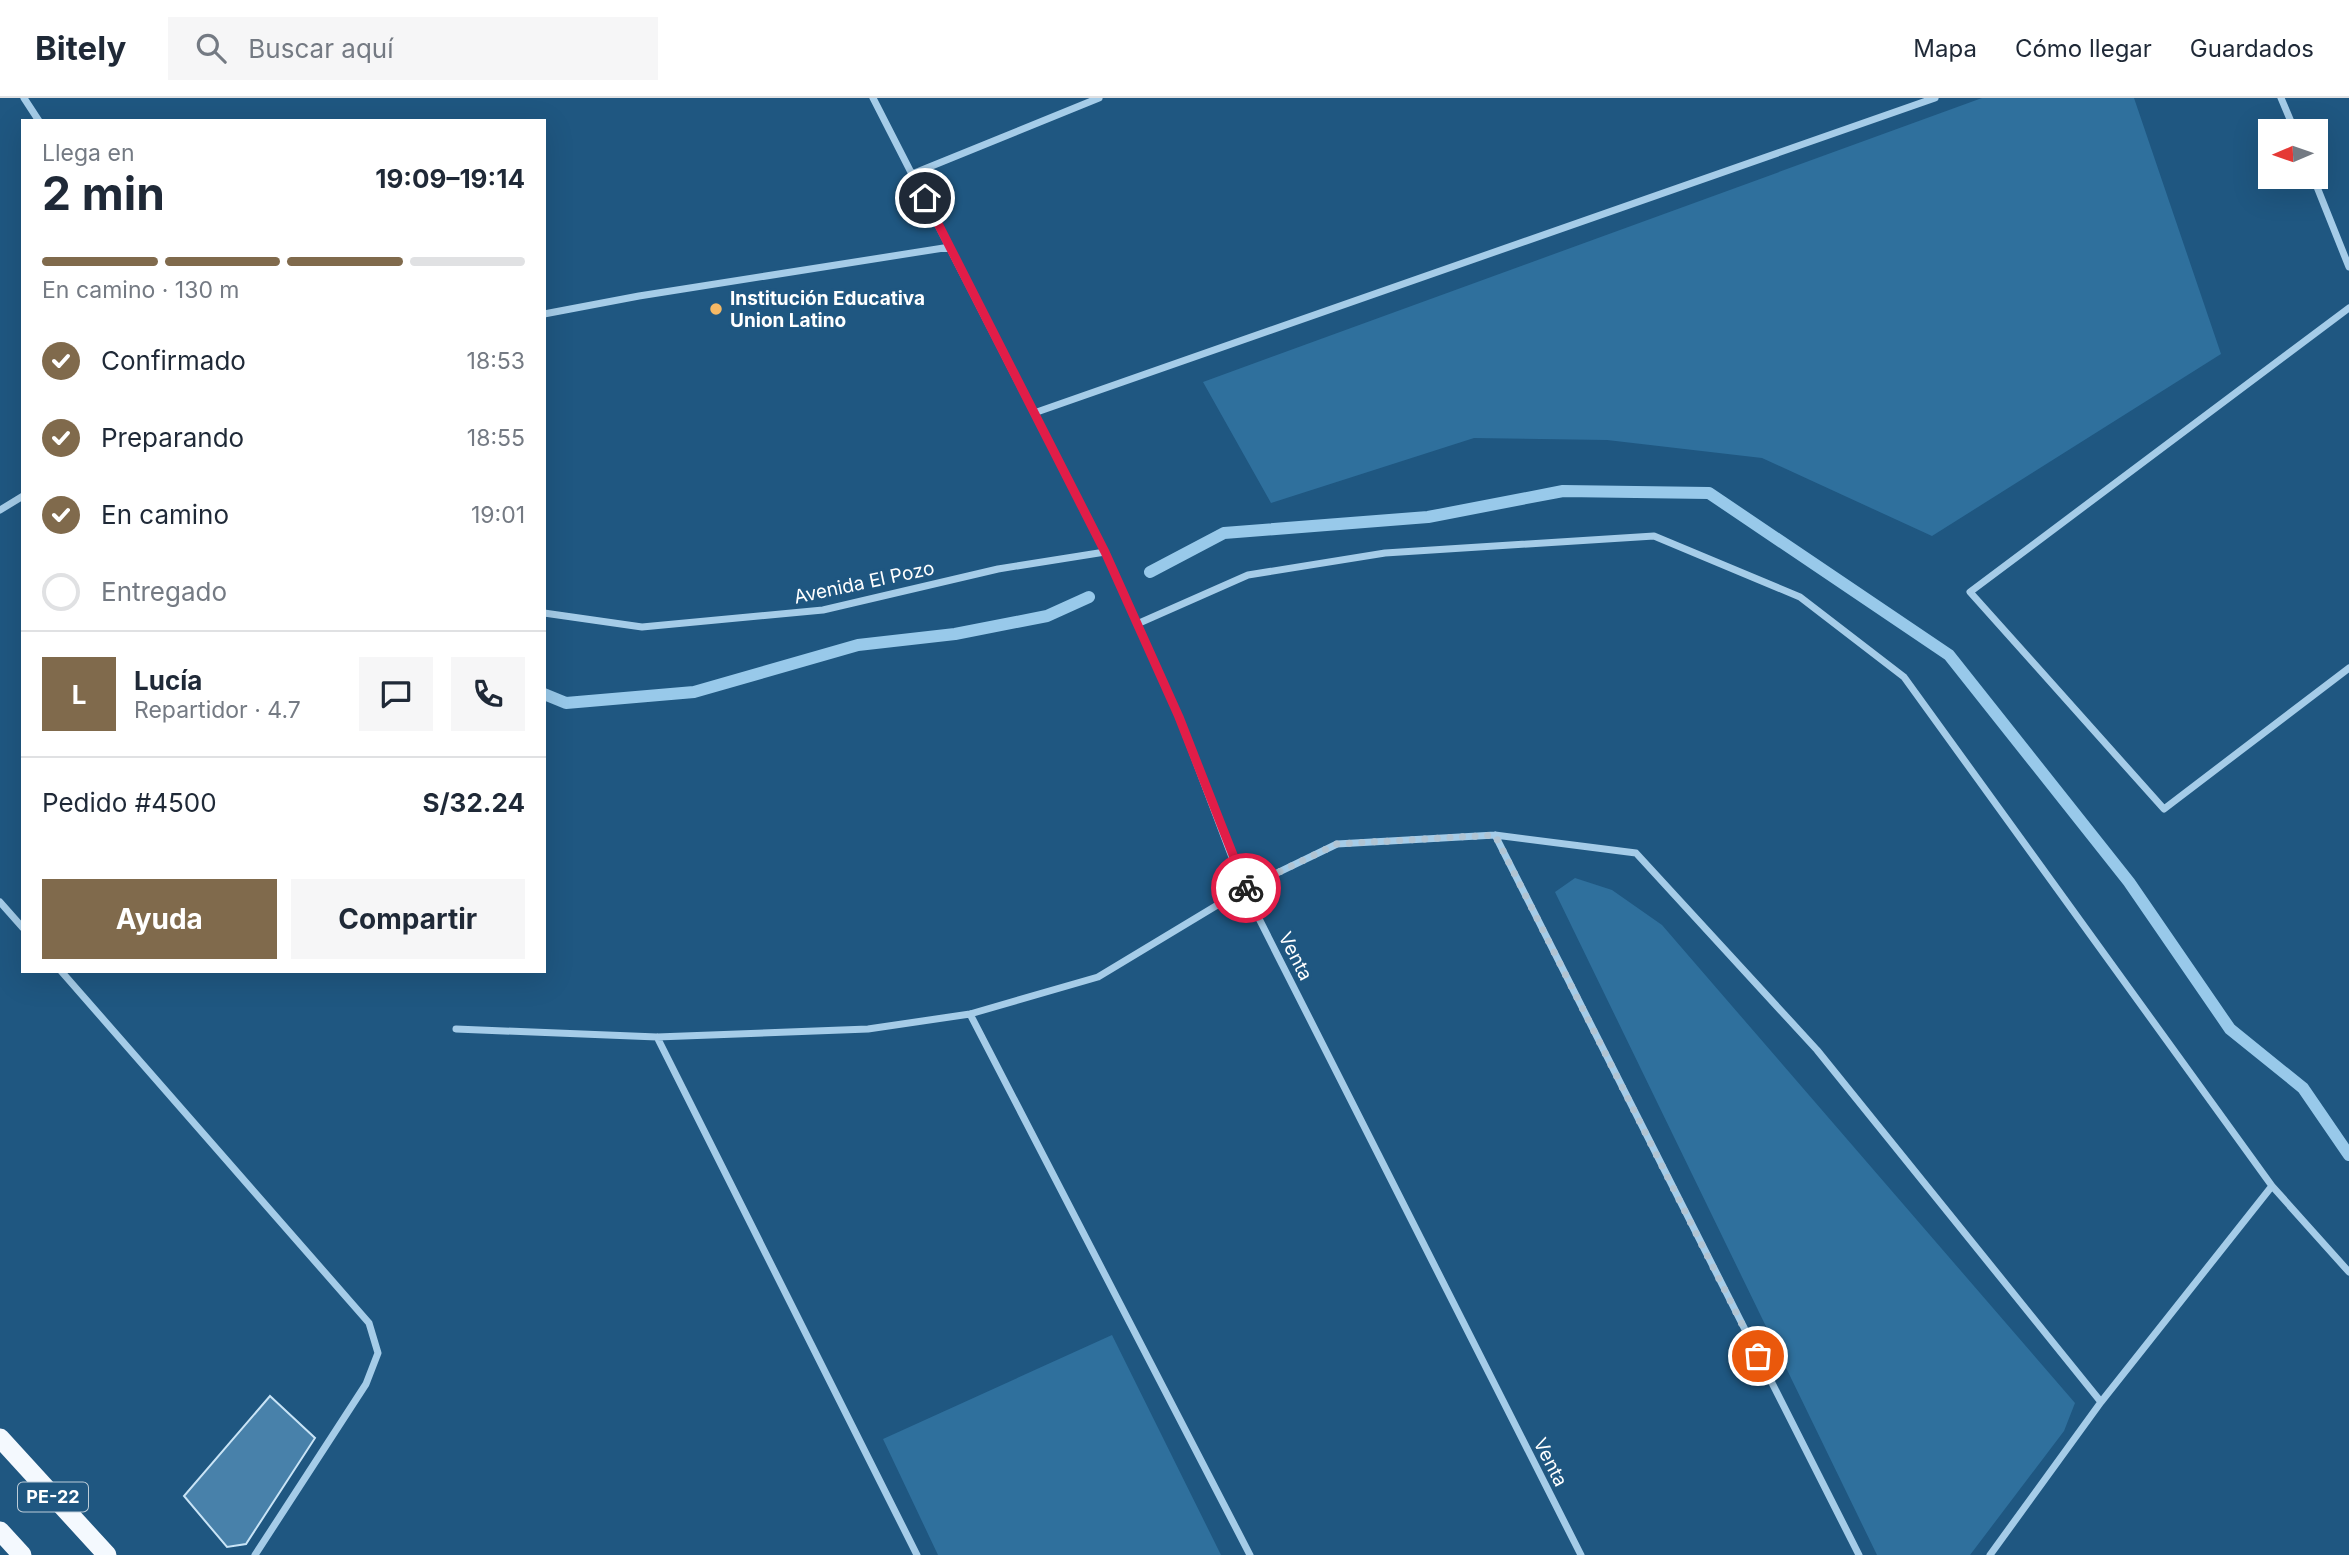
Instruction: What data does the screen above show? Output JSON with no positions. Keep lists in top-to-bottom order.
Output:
{
  "streets": {
    "highway": ["PE-22"],
    "street": ["Avenida El Pozo", "Venta"]
  },
  "crossings": [
    ["Avenida El Pozo", "Venta"]
  ],
  "places": ["Institución Educativa Union Latino"],
  "north": "left",
  "page": {
    "header": "Bitely",
    "search": "Buscar aquí",
    "nav": ["Mapa", "Cómo llegar", "Guardados"],
    "heading": ["2 min", "Llega en", "19:09–19:14"],
    "panel": [
      "Lucía",
      "Repartidor · 4.7",
      "Pedido #4500",
      "S/32.24"
    ],
    "bar": "En camino · 130 m",
    "list": [
      ["Confirmado", "18:53"],
      ["Preparando", "18:55"],
      ["En camino", "19:01"],
      "Entregado"
    ],
    "round": "L",
    "buttons": ["Ayuda", "Compartir"]
  }
}
